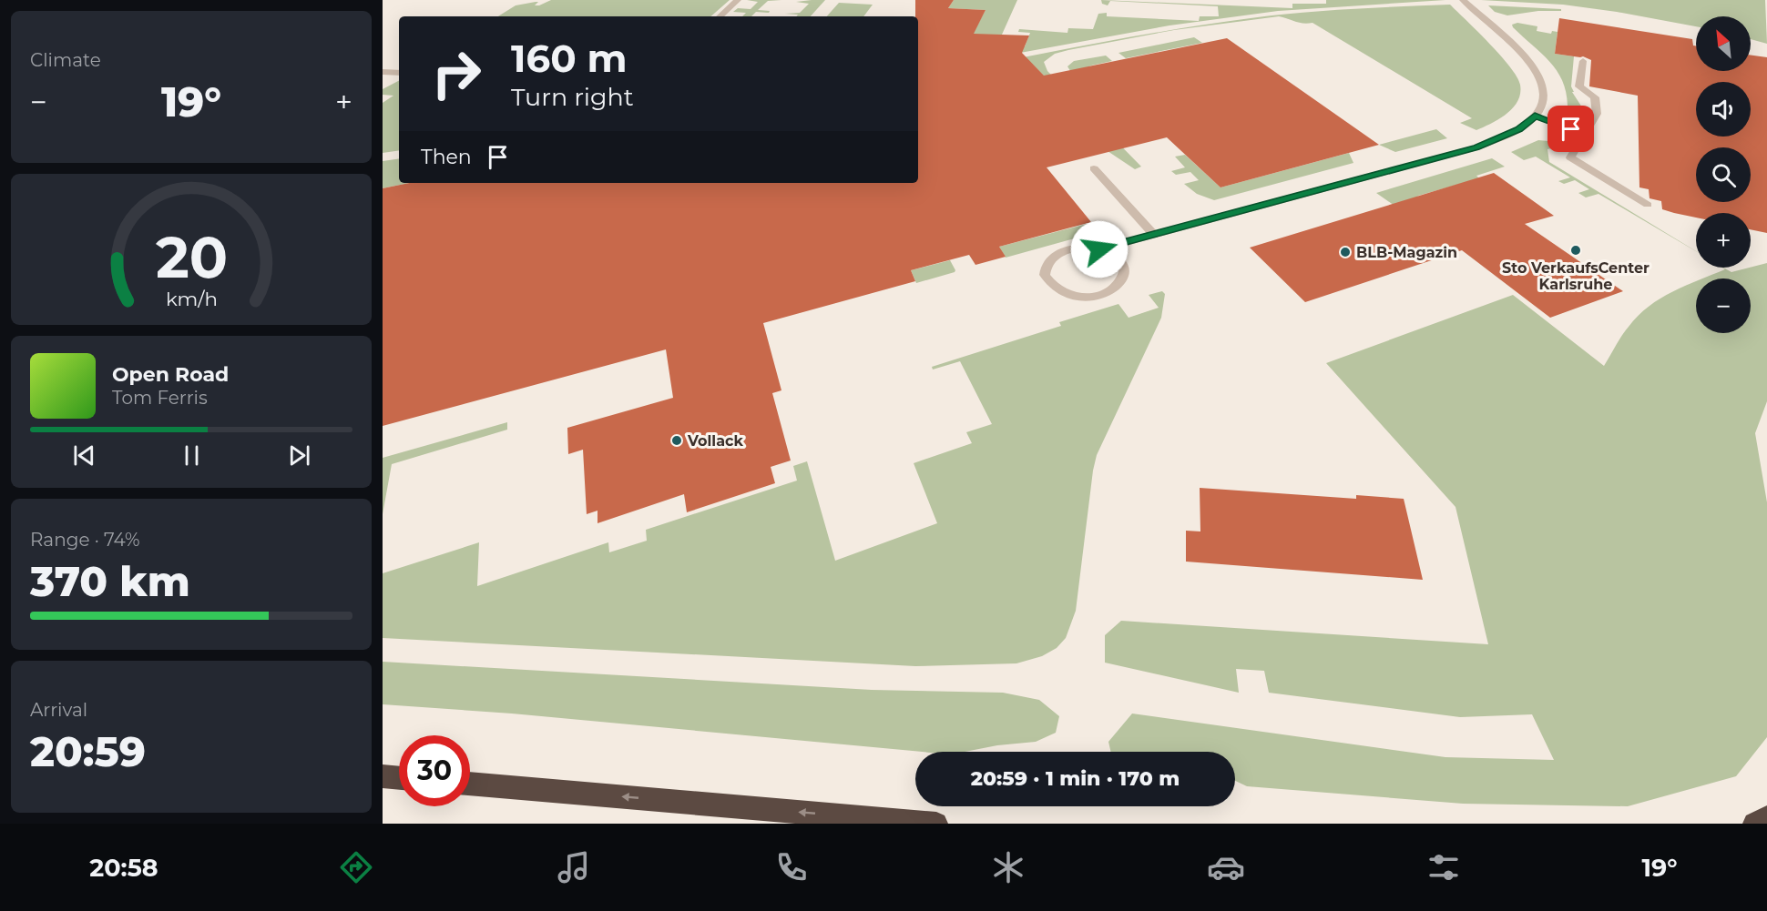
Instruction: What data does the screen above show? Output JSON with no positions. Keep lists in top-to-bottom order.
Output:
{
  "places": ["Sto VerkaufsCenter Karlsruhe", "BLB-Magazin", "Vollack"],
  "north": "top left",
  "page": {
    "tile": [
      "Climate",
      ["Range · 74%", "370 km"],
      ["Arrival", "20:59"]
    ],
    "map_buttons": ["+", "−"],
    "turn": ["160 m", "Turn right"],
    "heat": ["−", "19°", "+"],
    "then": "Then",
    "song": ["Open Road", "Tom Ferris"],
    "limit": "30",
    "trip": "20:59 · 1 min · 170 m",
    "tabs": ["20:58", "19°"],
    "gauge": ["20", "km/h"]
  }
}
